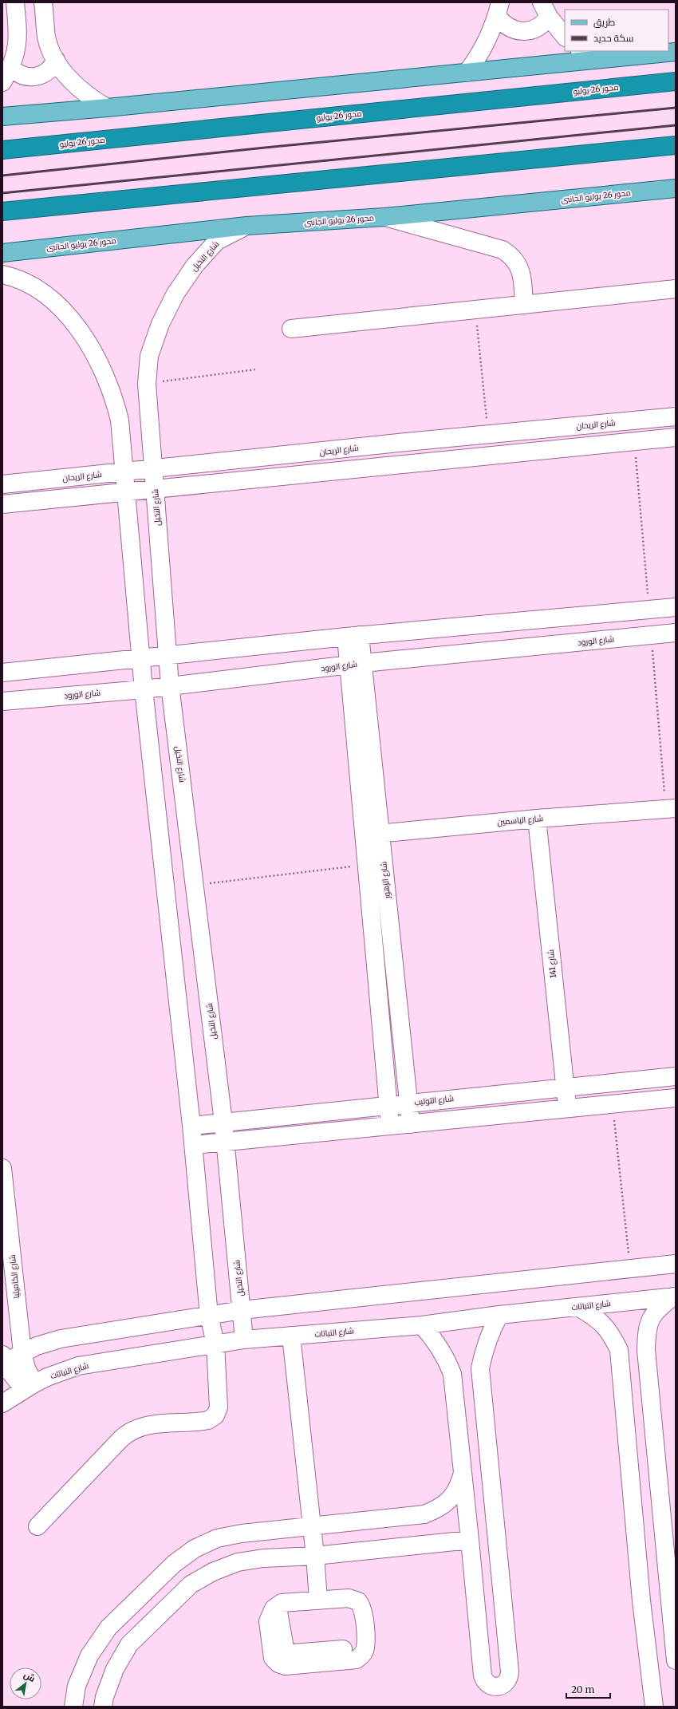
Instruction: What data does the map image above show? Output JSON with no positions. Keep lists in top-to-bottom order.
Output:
{
  "streets": {
    "highway": ["محور 26 يوليو"],
    "main road": ["محور 26 يوليو الجانبى"],
    "street": [
      "شارع النخيل",
      "شارع الريحان",
      "شارع الورود",
      "شارع الياسمين",
      "شارع الزهور",
      "شارع 141",
      "شارع التوليب",
      "شارع الكاميليا",
      "شارع النباتات"
    ]
  },
  "crossings": [
    ["محور 26 يوليو الجانبى", "شارع النخيل"],
    ["شارع النخيل", "شارع الريحان"],
    ["شارع النخيل", "شارع الورود"],
    ["شارع النخيل", "شارع التوليب"],
    ["شارع النخيل", "شارع النباتات"],
    ["شارع الورود", "شارع الزهور"],
    ["شارع الياسمين", "شارع الزهور"],
    ["شارع الياسمين", "شارع 141"],
    ["شارع الزهور", "شارع التوليب"],
    ["شارع 141", "شارع التوليب"],
    ["شارع الكاميليا", "شارع النباتات"]
  ],
  "legend": ["طريق", "سكة حديد"],
  "scale_bar": "20 m",
  "north": "top right"
}
